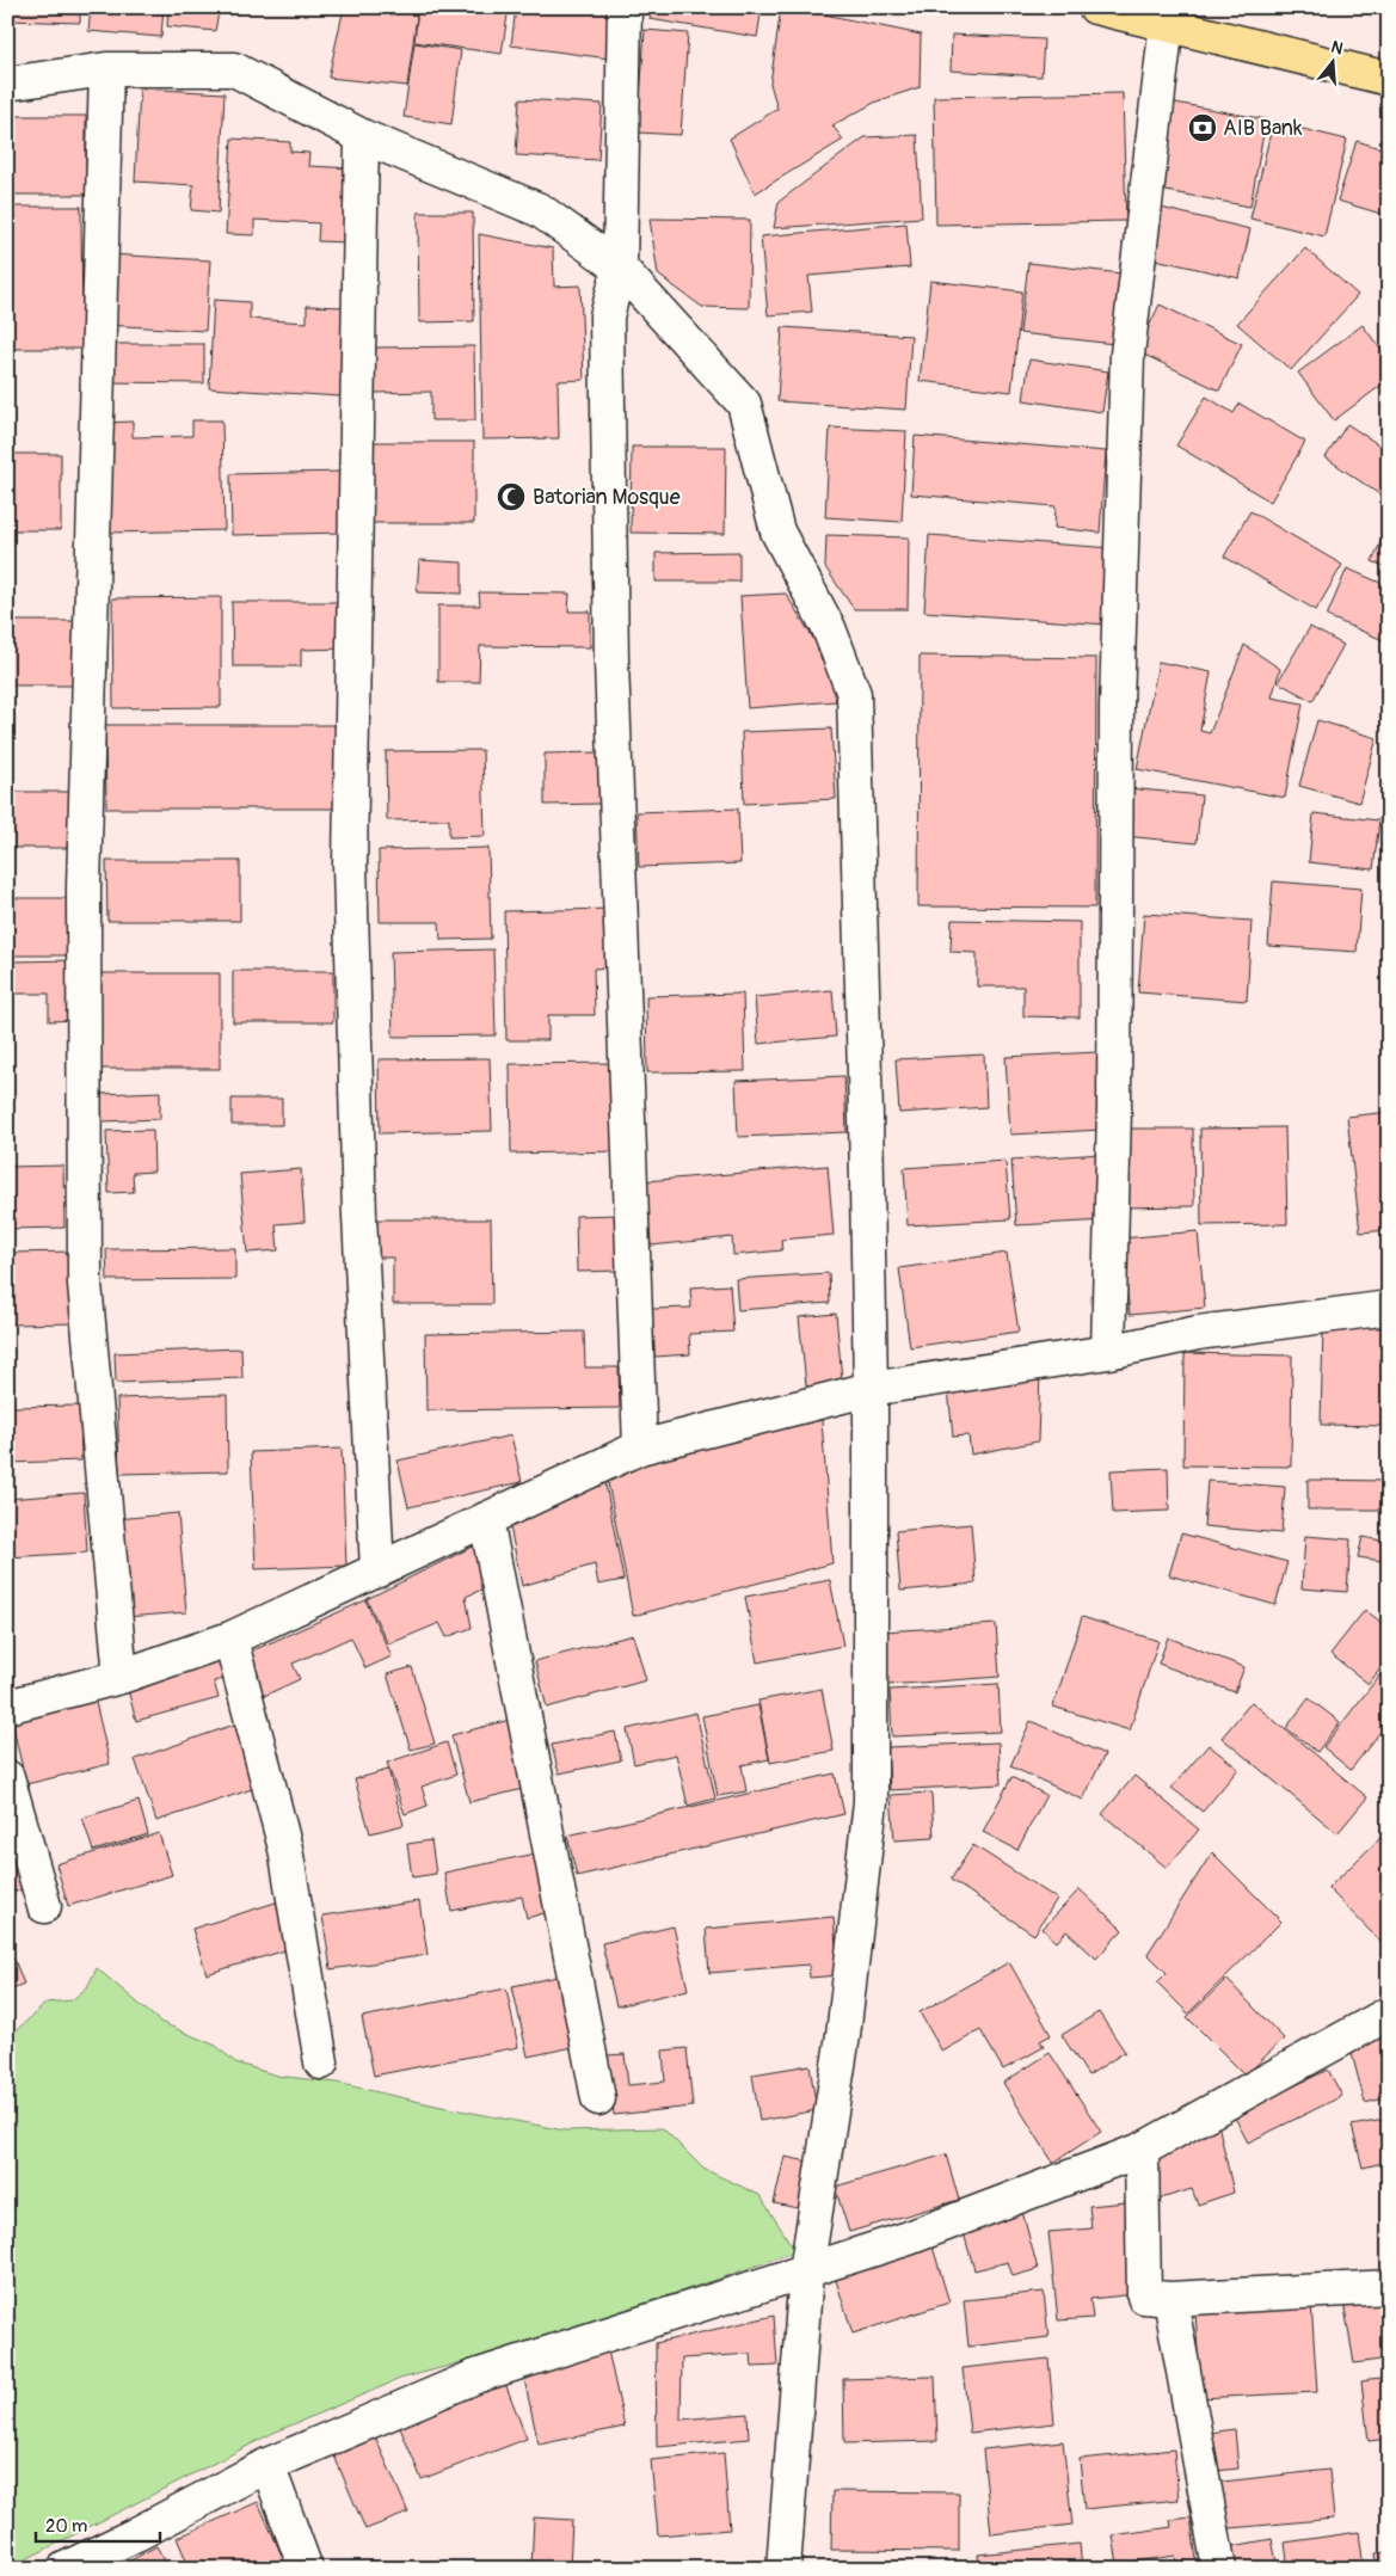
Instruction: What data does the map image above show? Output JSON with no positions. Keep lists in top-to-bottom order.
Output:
{
  "places": {
    "bank": ["AIB Bank"],
    "mosque": ["Batorian Mosque"]
  },
  "scale_bar": "20 m",
  "north": "top"
}
